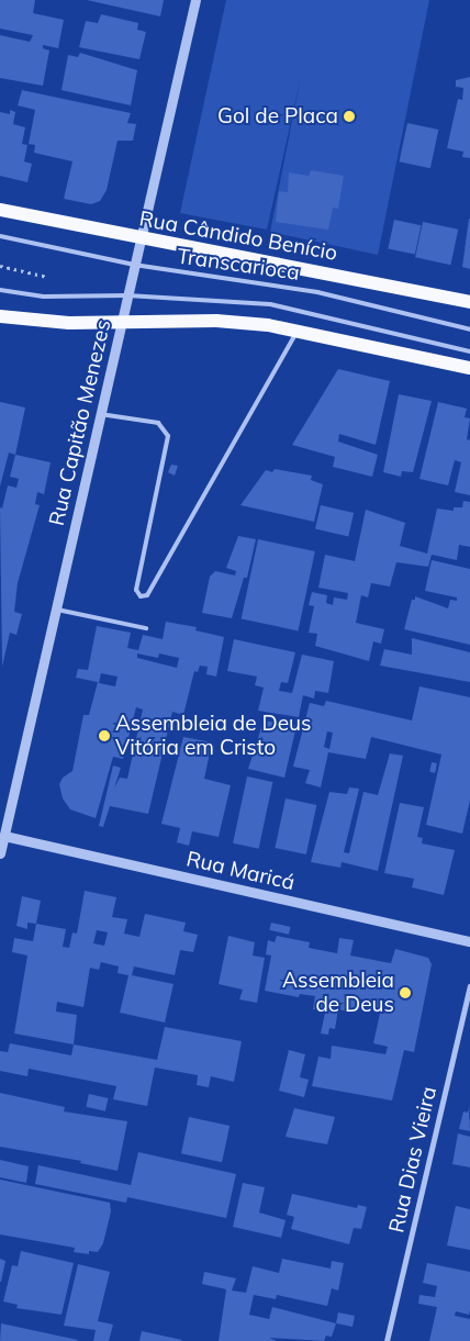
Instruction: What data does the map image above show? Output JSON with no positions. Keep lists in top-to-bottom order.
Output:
{
  "streets": {
    "main road": ["Rua Cândido Benício"],
    "street": ["Rua Capitão Menezes", "Rua Maricá", "Rua Dias Vieira"],
    "lane": ["Transcarioca"]
  },
  "crossings": [
    ["Rua Cândido Benício", "Rua Capitão Menezes"],
    ["Transcarioca", "Rua Capitão Menezes"],
    ["Rua Capitão Menezes", "Rua Maricá"]
  ],
  "places": ["Gol de Placa", "Assembleia de Deus Vitória em Cristo", "Assembleia de Deus"]
}
